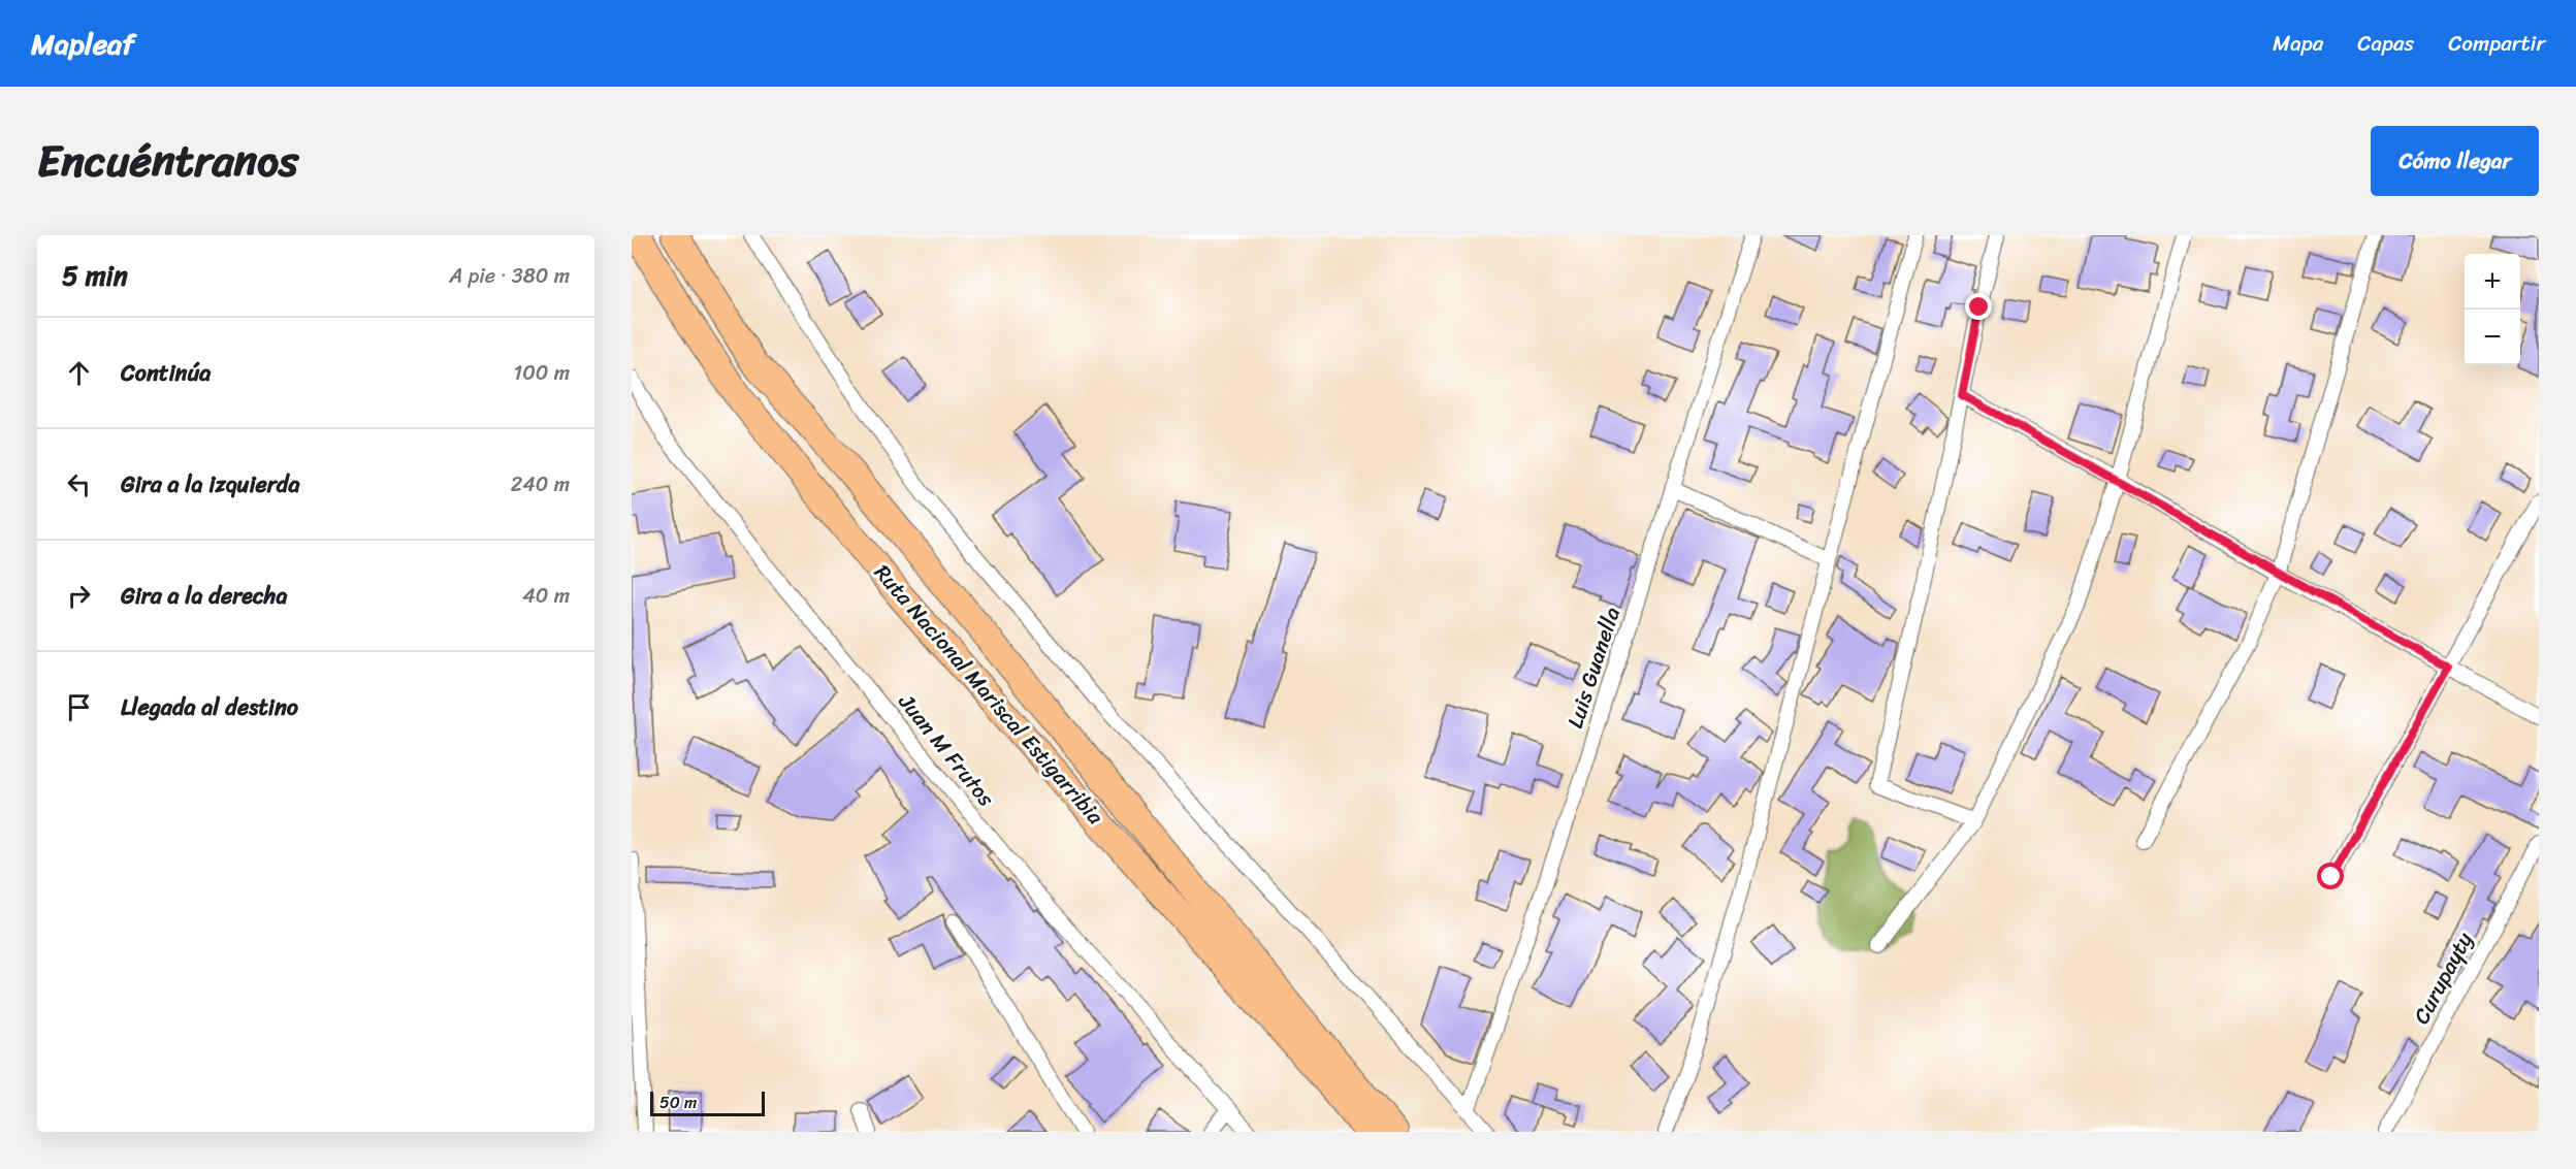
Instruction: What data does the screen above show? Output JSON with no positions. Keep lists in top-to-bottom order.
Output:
{
  "streets": {
    "highway": ["Ruta Nacional Mariscal Estigarribia"],
    "street": ["Luis Guanella", "Juan M Frutos", "Curupayty"]
  },
  "scale_bar": "50 m",
  "page": {
    "header": "Mapleaf",
    "nav": ["Mapa", "Capas", "Compartir"],
    "title": "Encuéntranos",
    "buttons": "Cómo llegar",
    "heading": ["5 min", "A pie · 380 m"],
    "map_buttons": ["+", "−"],
    "list": [
      ["Continúa", "100 m"],
      ["Gira a la izquierda", "240 m"],
      ["Gira a la derecha", "40 m"],
      "Llegada al destino"
    ],
    "scale": "50 m"
  }
}
